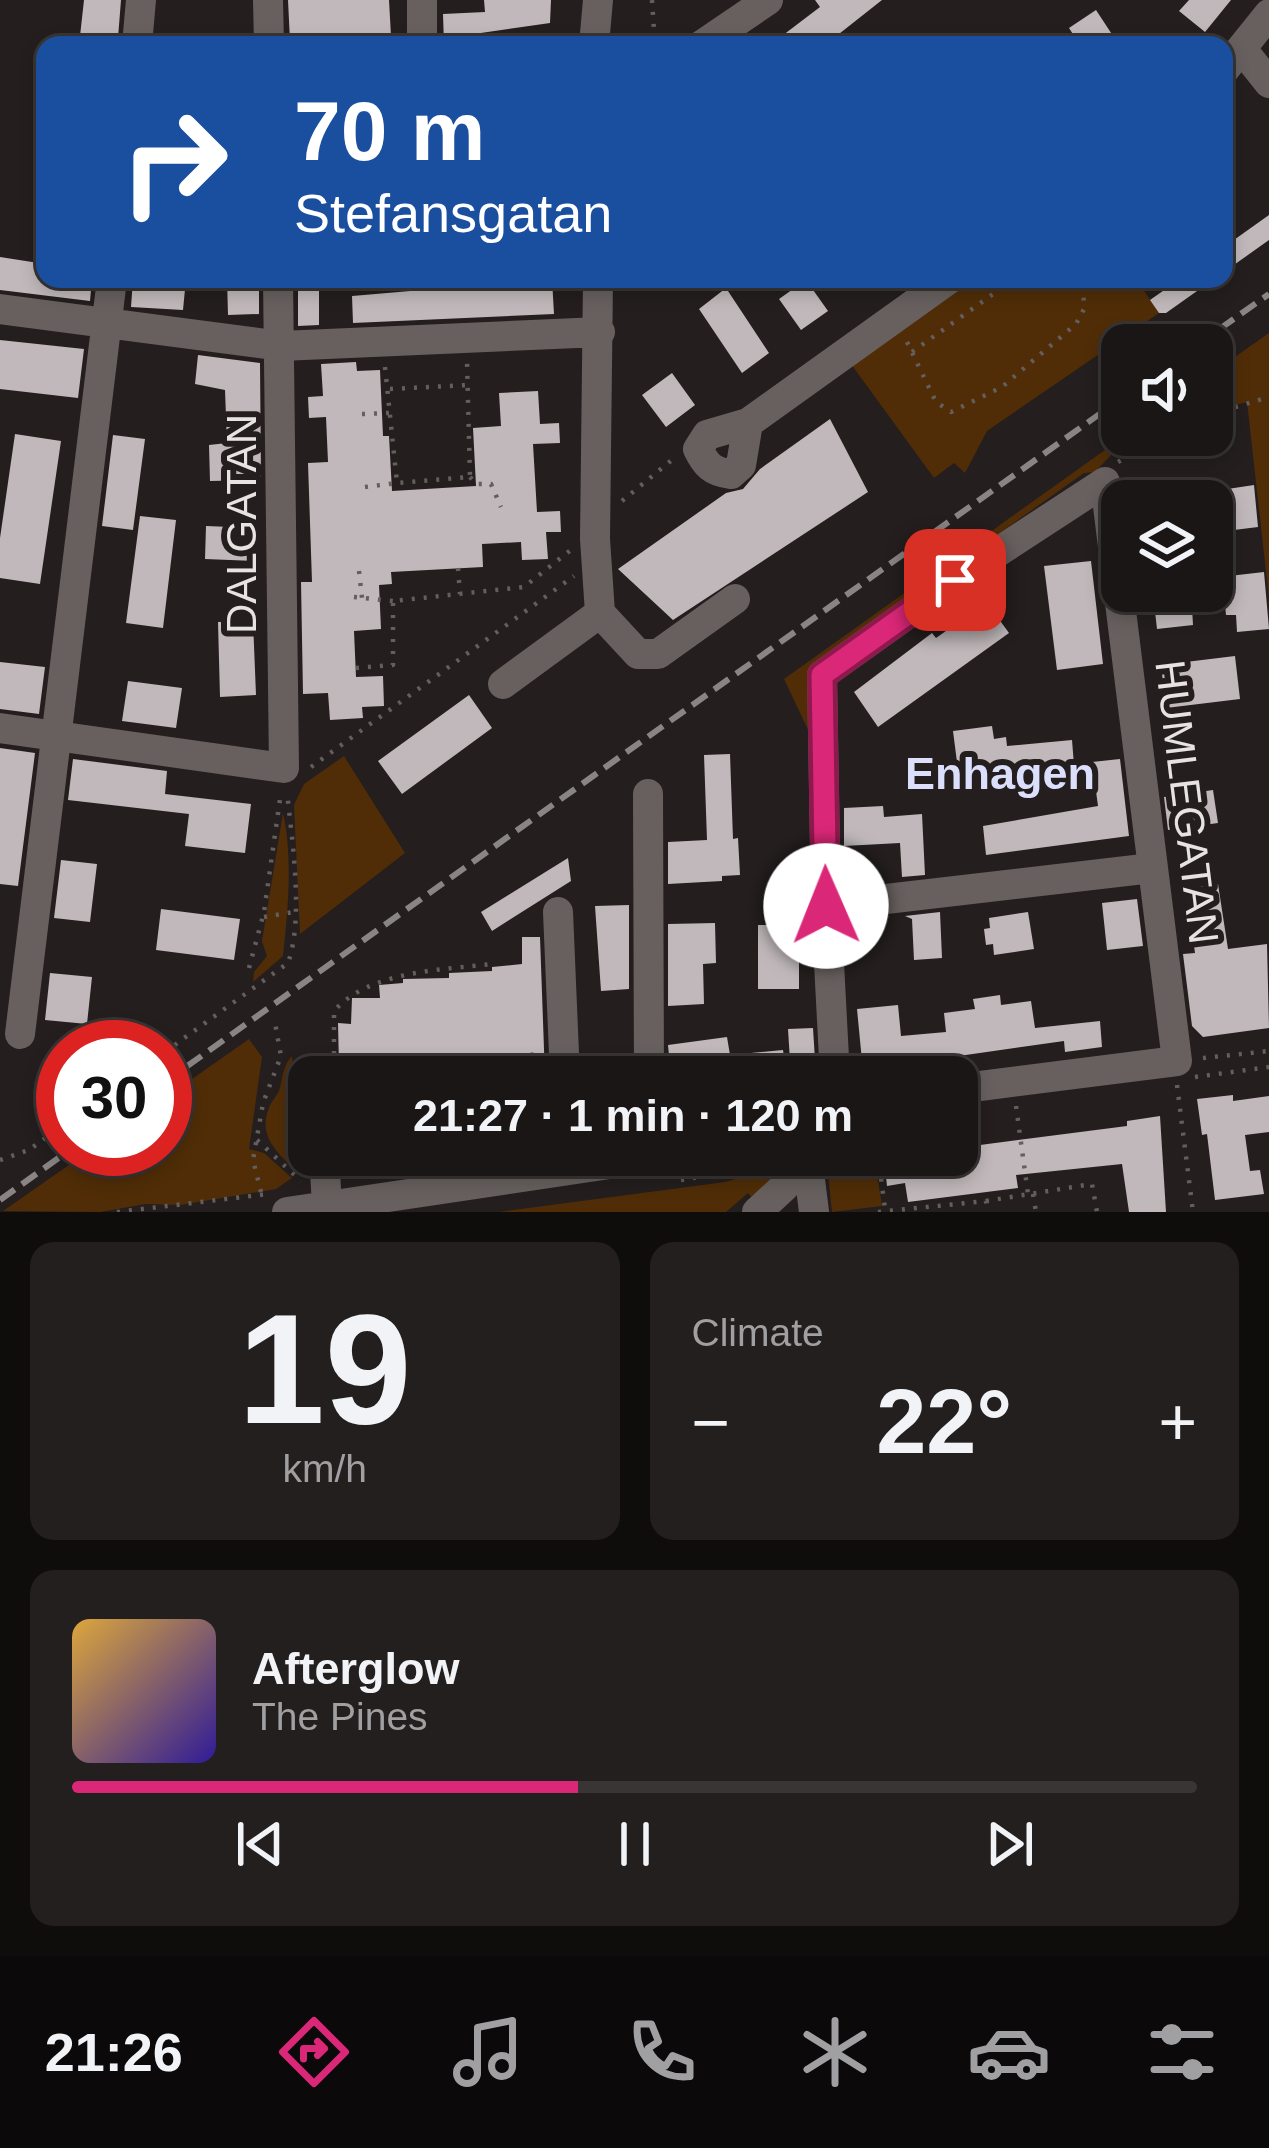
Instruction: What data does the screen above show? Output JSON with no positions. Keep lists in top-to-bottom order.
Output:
{
  "streets": {
    "street": ["DALGATAN", "HUMLEGATAN"]
  },
  "districts": ["Enhagen"],
  "page": {
    "turn": ["70 m", "Stefansgatan"],
    "limit": "30",
    "trip": "21:27 · 1 min · 120 m",
    "tile": [
      ["19", "km/h"],
      "Climate"
    ],
    "heat": ["−", "22°", "+"],
    "song": ["Afterglow", "The Pines"],
    "tabs": "21:26"
  }
}
